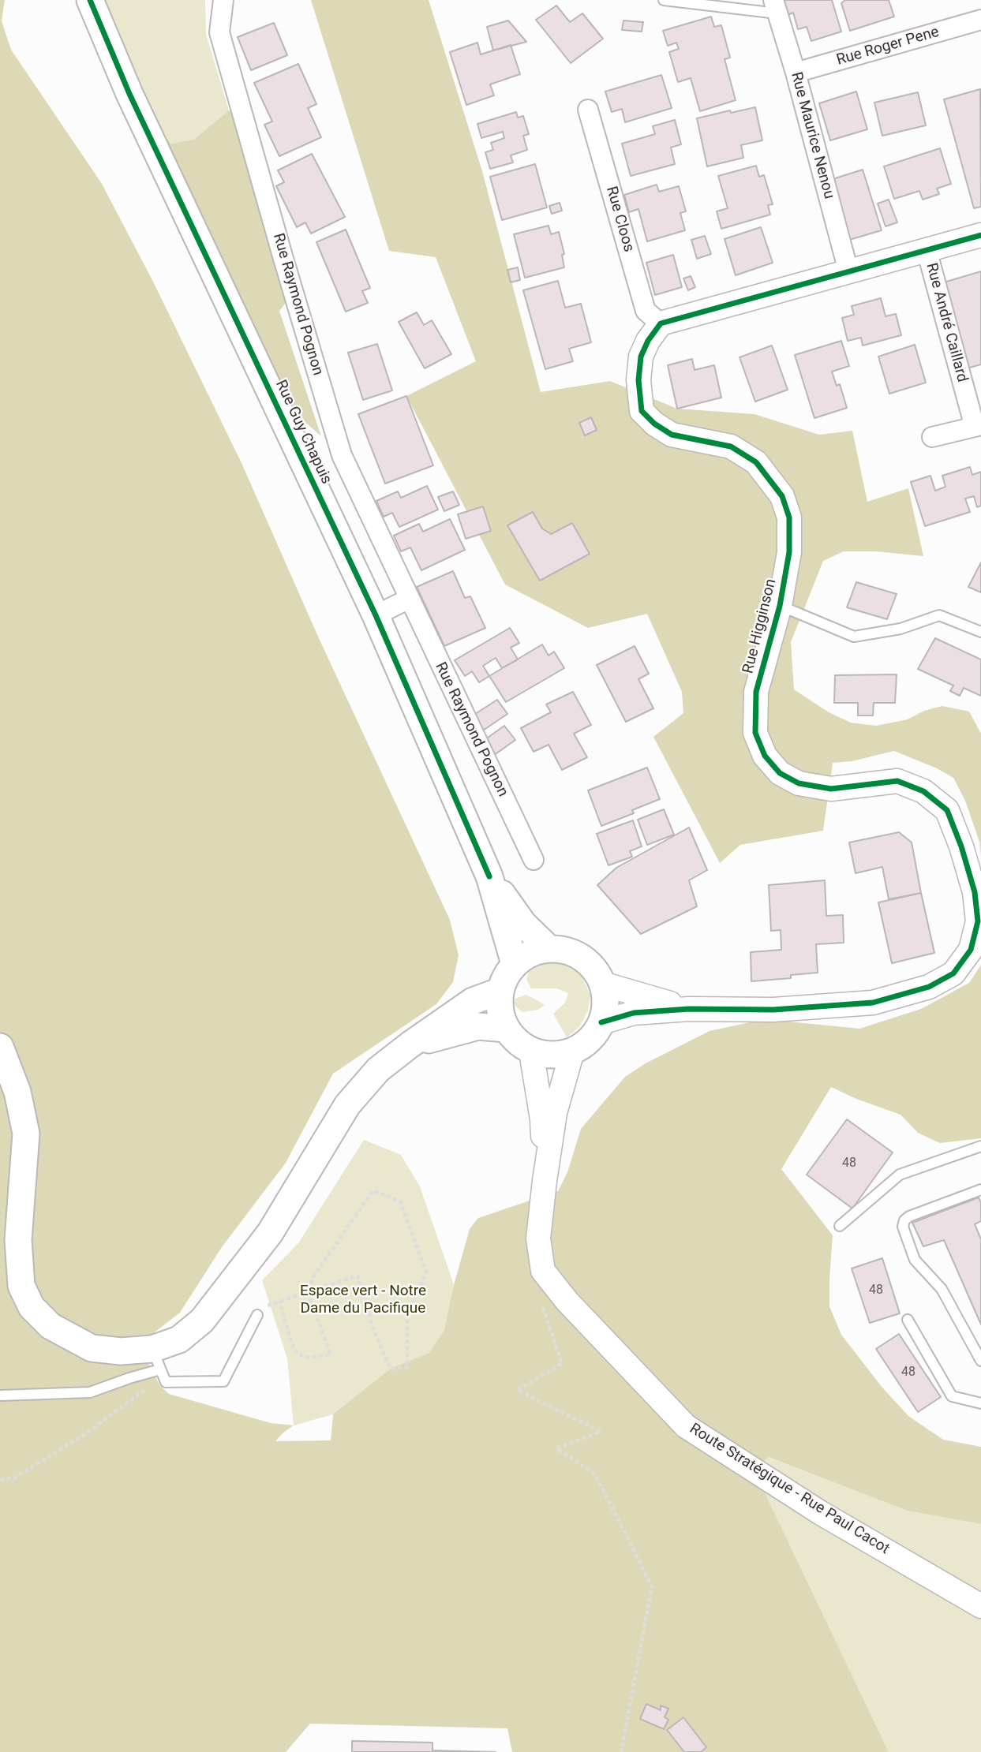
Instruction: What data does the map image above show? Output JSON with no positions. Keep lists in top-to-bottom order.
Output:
{
  "streets": {
    "main road": ["Rue Guy Chapuis"],
    "street": [
      "Rue Roger Pene",
      "Rue Maurice Nenou",
      "Rue Cloos",
      "Rue Raymond Pognon",
      "Rue André Caillard",
      "Rue Higginson",
      "Route Stratégique - Rue Paul Cacot"
    ]
  },
  "crossings": [
    ["Rue Roger Pene", "Rue Maurice Nenou"],
    ["Rue Cloos", "Rue Higginson"],
    ["Rue Guy Chapuis", "Rue Higginson"],
    ["Rue Guy Chapuis", "Route Stratégique - Rue Paul Cacot"],
    ["Rue Higginson", "Route Stratégique - Rue Paul Cacot"]
  ],
  "parks": ["Espace vert - Notre Dame du Pacifique"],
  "house_numbers": ["48", "48", "48"]
}
